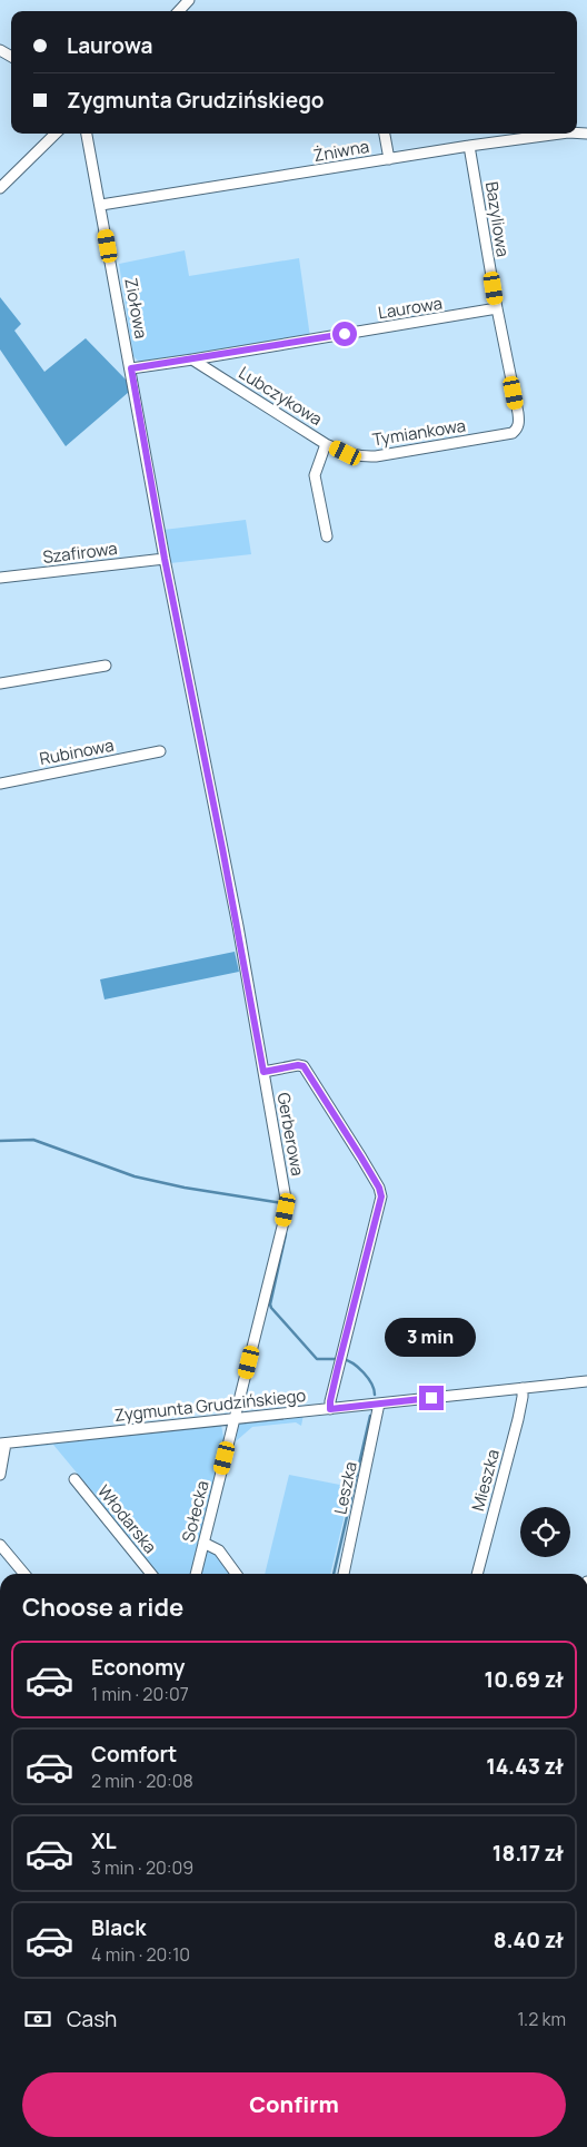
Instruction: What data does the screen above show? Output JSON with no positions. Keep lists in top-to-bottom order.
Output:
{
  "streets": {
    "street": [
      "Żniwna",
      "Bazyliowa",
      "Ziołowa",
      "Laurowa",
      "Lubczykowa",
      "Tymiankowa",
      "Szafirowa",
      "Rubinowa",
      "Gerberowa",
      "Zygmunta Grudzińskiego",
      "Mieszka",
      "Leszka",
      "Sołecka",
      "Włodarska"
    ]
  },
  "crossings": [
    ["Żniwna", "Bazyliowa"],
    ["Żniwna", "Ziołowa"],
    ["Bazyliowa", "Laurowa"],
    ["Bazyliowa", "Tymiankowa"],
    ["Ziołowa", "Laurowa"],
    ["Ziołowa", "Szafirowa"],
    ["Ziołowa", "Gerberowa"],
    ["Laurowa", "Lubczykowa"],
    ["Lubczykowa", "Tymiankowa"],
    ["Szafirowa", "Gerberowa"],
    ["Gerberowa", "Zygmunta Grudzińskiego"],
    ["Gerberowa", "Sołecka"],
    ["Zygmunta Grudzińskiego", "Mieszka"],
    ["Zygmunta Grudzińskiego", "Leszka"],
    ["Zygmunta Grudzińskiego", "Sołecka"]
  ],
  "page": {
    "banner": ["Laurowa", "Zygmunta Grudzińskiego"],
    "bubble": "3 min",
    "heading": "Choose a ride",
    "list": [
      {
        "name": "Economy",
        "note": "1 min · 20:07",
        "value": "10.69 zł"
      },
      {
        "name": "Comfort",
        "note": "2 min · 20:08",
        "value": "14.43 zł"
      },
      {
        "name": "XL",
        "note": "3 min · 20:09",
        "value": "18.17 zł"
      },
      {
        "name": "Black",
        "note": "4 min · 20:10",
        "value": "8.40 zł"
      }
    ],
    "pay": ["Cash", "1.2 km"],
    "buttons": "Confirm"
  }
}
